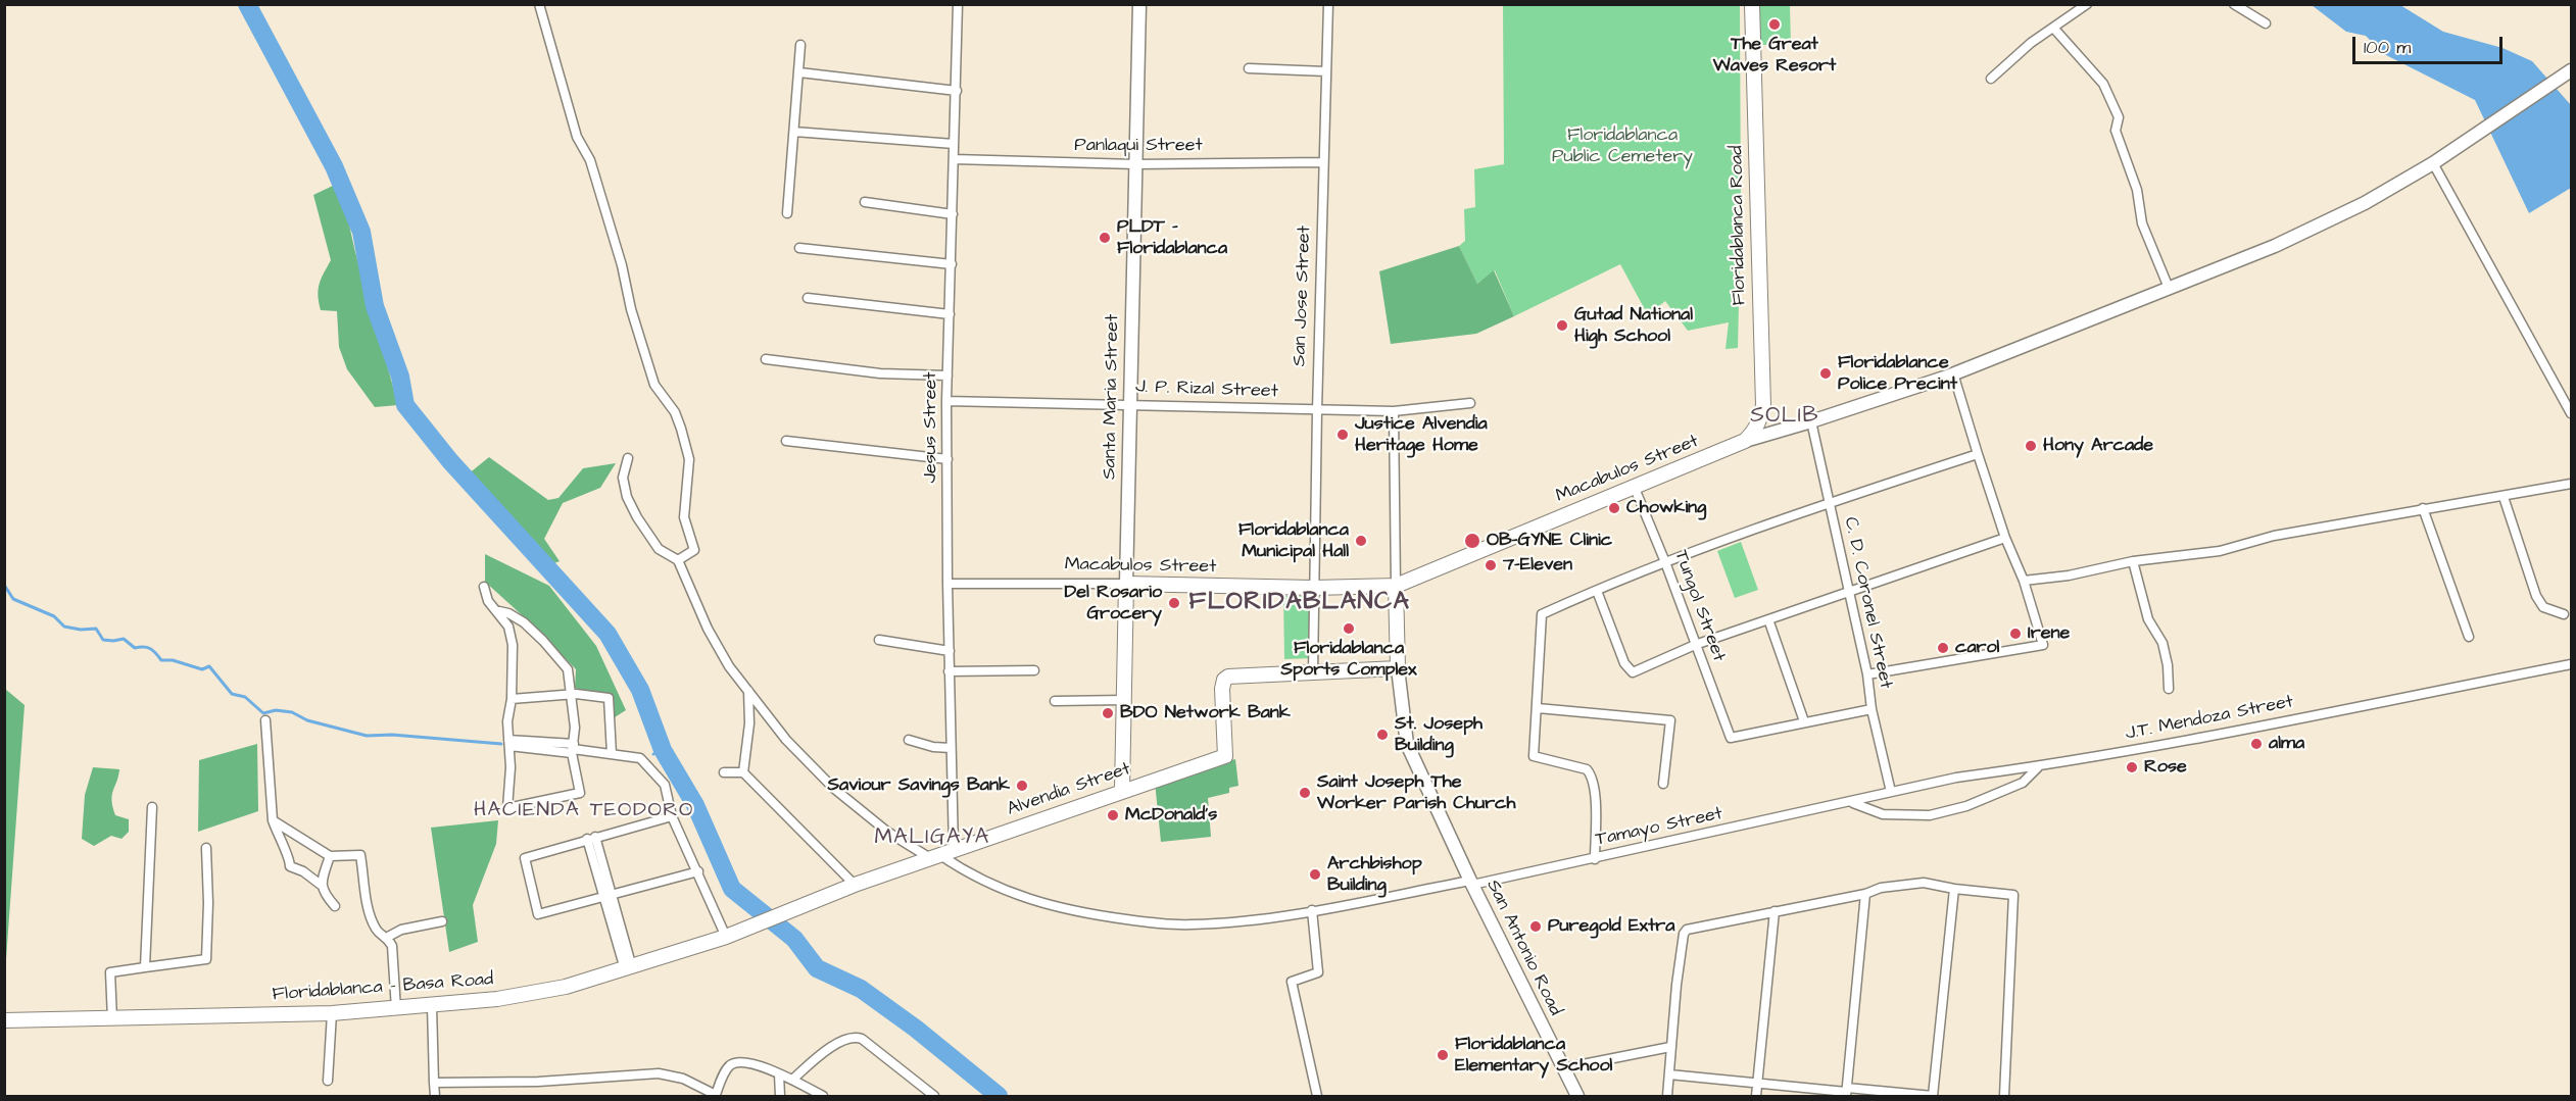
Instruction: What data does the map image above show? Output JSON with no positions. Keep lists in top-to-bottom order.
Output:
{
  "streets": {
    "main road": [
      "Floridablanca Road",
      "Santa Maria Street",
      "Macabulos Street",
      "Alvendia Street",
      "Floridablanca - Basa Road"
    ],
    "street": [
      "Panlaqui Street",
      "San Jose Street",
      "J. P. Rizal Street",
      "Jesus Street",
      "C. D. Coronel Street",
      "Tungol Street",
      "J.T. Mendoza Street",
      "Tamayo Street",
      "San Antonio Road"
    ]
  },
  "crossings": [
    ["Panlaqui Street", "San Jose Street"],
    ["Panlaqui Street", "Santa Maria Street"],
    ["Panlaqui Street", "Jesus Street"],
    ["Floridablanca Road", "Macabulos Street"],
    ["San Jose Street", "J. P. Rizal Street"],
    ["San Jose Street", "Macabulos Street"],
    ["San Jose Street", "Alvendia Street"],
    ["J. P. Rizal Street", "Santa Maria Street"],
    ["J. P. Rizal Street", "Jesus Street"],
    ["Santa Maria Street", "Macabulos Street"],
    ["Santa Maria Street", "Alvendia Street"],
    ["Jesus Street", "Macabulos Street"],
    ["Jesus Street", "Alvendia Street"],
    ["Jesus Street", "Tamayo Street"],
    ["Macabulos Street", "Tungol Street"],
    ["C. D. Coronel Street", "J.T. Mendoza Street"],
    ["J.T. Mendoza Street", "Tamayo Street"],
    ["Alvendia Street", "Tamayo Street"],
    ["Alvendia Street", "Floridablanca - Basa Road"],
    ["Tamayo Street", "San Antonio Road"]
  ],
  "districts": [
    "SOLIB",
    "FLORIDABLANCA",
    "HACIENDA TEODORO",
    "MALIGAYA"
  ],
  "parks": ["Floridablanca Public Cemetery"],
  "places": [
    "The Great Waves Resort",
    "PLDT - Floridablanca",
    "Gutad National High School",
    "Floridablance Police Precint",
    "Justice Alvendia Heritage Home",
    "Hony Arcade",
    "Chowking",
    "Floridablanca Municipal Hall",
    "OB-GYNE Clinic",
    "7-Eleven",
    "Del Rosario Grocery",
    "Floridablanca Sports Complex",
    "Irene",
    "carol",
    "BDO Network Bank",
    "St. Joseph Building",
    "alma",
    "Rose",
    "Saviour Savings Bank",
    "Saint Joseph The Worker Parish Church",
    "McDonald's",
    "Archbishop Building",
    "Puregold Extra",
    "Floridablanca Elementary School"
  ],
  "scale_bar": "100 m"
}
